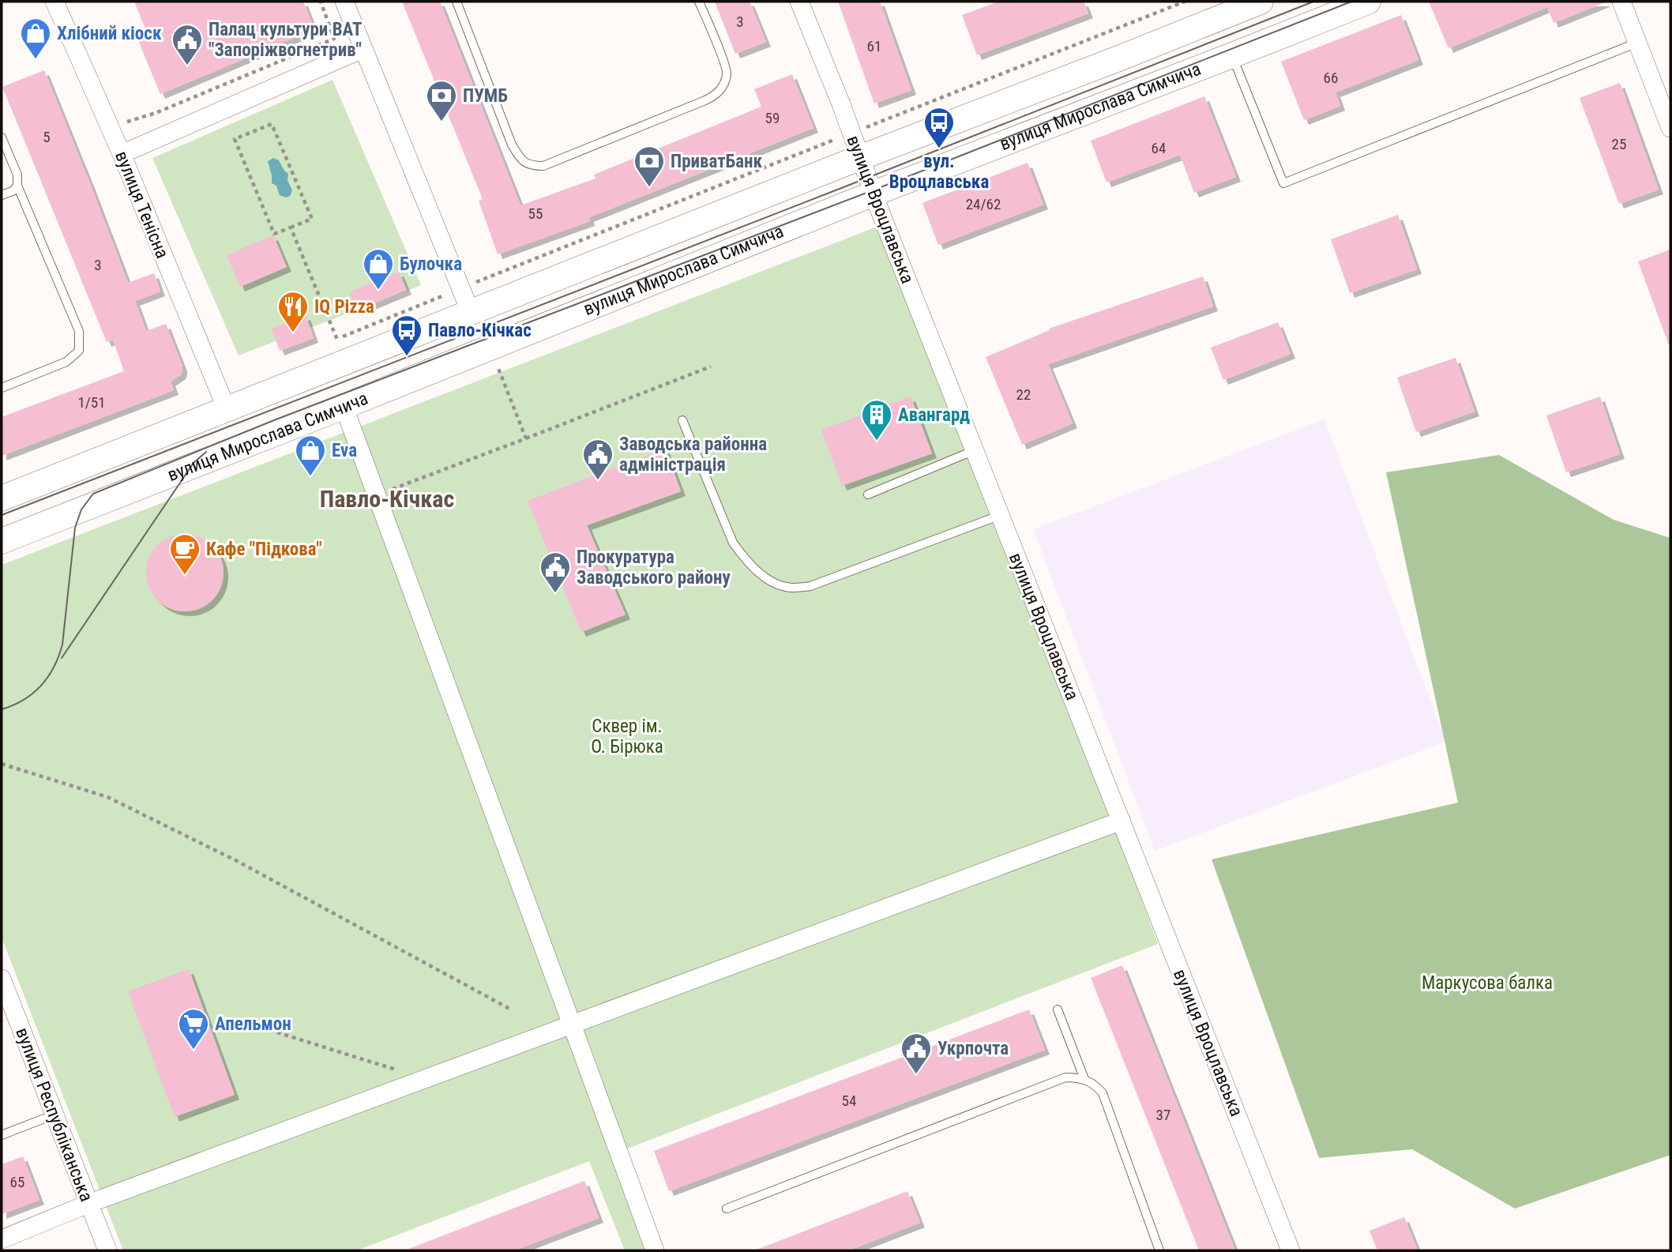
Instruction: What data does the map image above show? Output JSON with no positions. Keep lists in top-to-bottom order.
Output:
{
  "streets": {
    "street": [
      "вулиця Мирослава Симчича",
      "вулиця Тенісна",
      "вулиця Вроцлавська",
      "вулиця Республіканська"
    ]
  },
  "crossings": [
    ["вулиця Мирослава Симчича", "вулиця Вроцлавська"]
  ],
  "districts": ["Павло-Кічкас"],
  "parks": ["Сквер ім. О. Бірюка", "Маркусова балка"],
  "places": {
    "shop": ["Хлібний кіоск", "Булочка", "Eva"],
    "public building": [
      "Палац культури ВАТ \"Запоріжвогнетрив\"",
      "Заводська районна адміністрація",
      "Прокуратура Заводського району",
      "Укрпочта"
    ],
    "bank": ["ПУМБ", "ПриватБанк"],
    "bus stop": ["вул. Вроцлавська", "Павло-Кічкас"],
    "restaurant": ["IQ Pіzza"],
    "building": ["Авангард"],
    "cafe": ["Кафе \"Підкова\""],
    "supermarket": ["Апельмон"]
  },
  "house_numbers": [
    "3",
    "61",
    "66",
    "59",
    "5",
    "25",
    "64",
    "24/62",
    "55",
    "3",
    "22",
    "1/51",
    "54",
    "37",
    "65"
  ]
}
